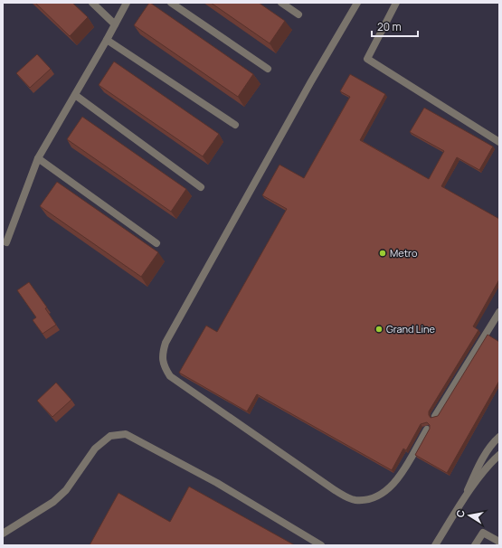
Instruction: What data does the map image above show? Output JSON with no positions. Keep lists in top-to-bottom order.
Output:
{
  "places": ["Metro", "Grand Line"],
  "scale_bar": "20 m",
  "north": "left"
}
